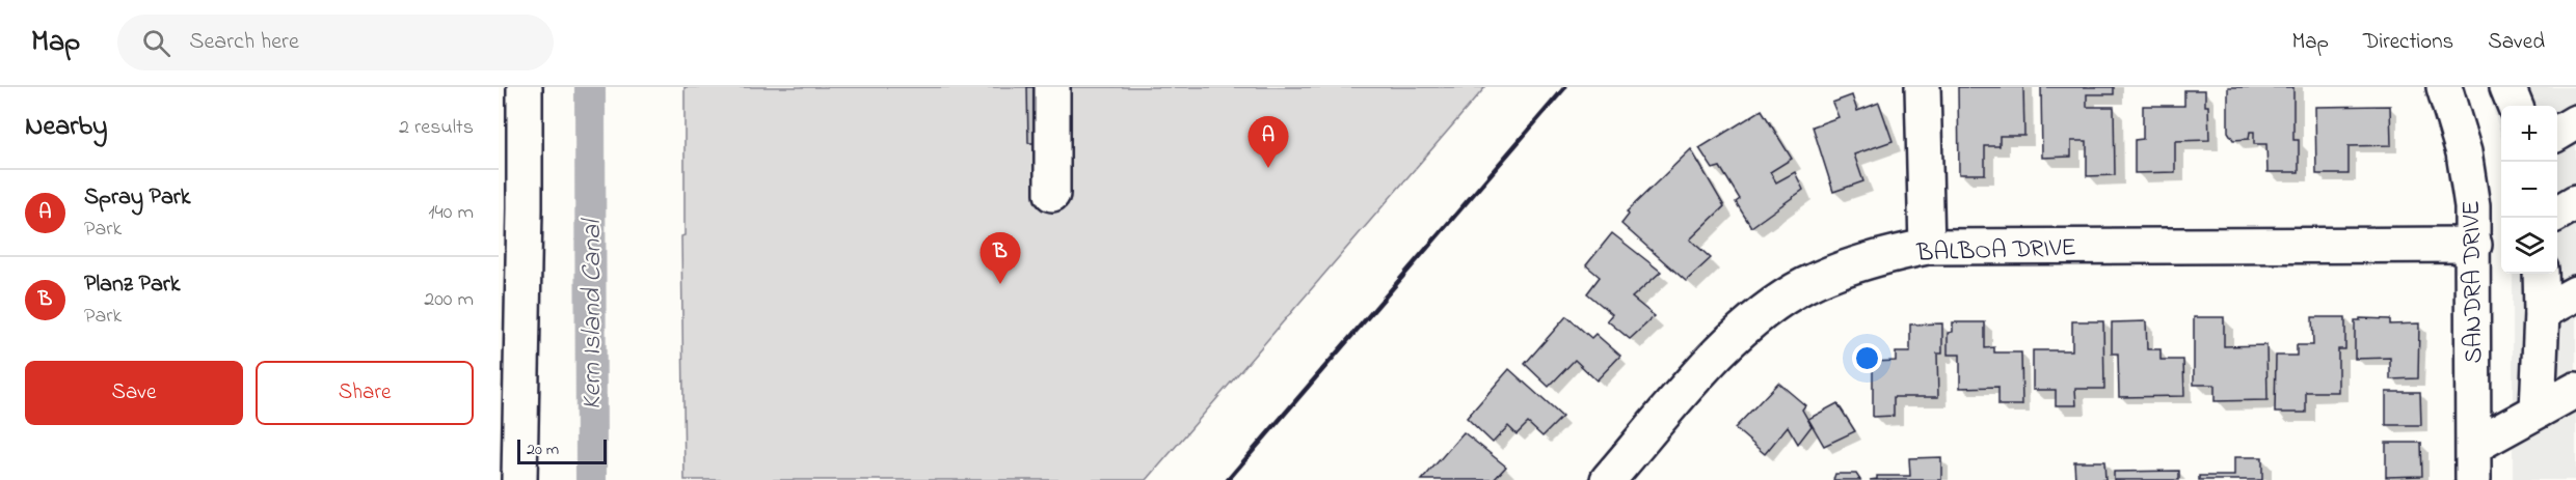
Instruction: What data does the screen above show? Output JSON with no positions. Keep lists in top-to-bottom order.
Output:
{
  "streets": {
    "street": ["BALBOA DRIVE", "SANDRA DRIVE"]
  },
  "crossings": [
    ["BALBOA DRIVE", "SANDRA DRIVE"]
  ],
  "water": ["Kern Island Canal"],
  "scale_bar": "20 m",
  "page": {
    "header": "Map",
    "search": "Search here",
    "nav": ["Map", "Directions", "Saved"],
    "heading": ["Nearby", "2 results"],
    "map_buttons": ["+", "−"],
    "pins": ["A", "B"],
    "list": [
      {
        "mark": "A",
        "name": "Spray Park",
        "note": "Park",
        "value": "140 m"
      },
      {
        "mark": "B",
        "name": "Planz Park",
        "note": "Park",
        "value": "200 m"
      }
    ],
    "buttons": ["Save", "Share"],
    "scale": "20 m"
  }
}
